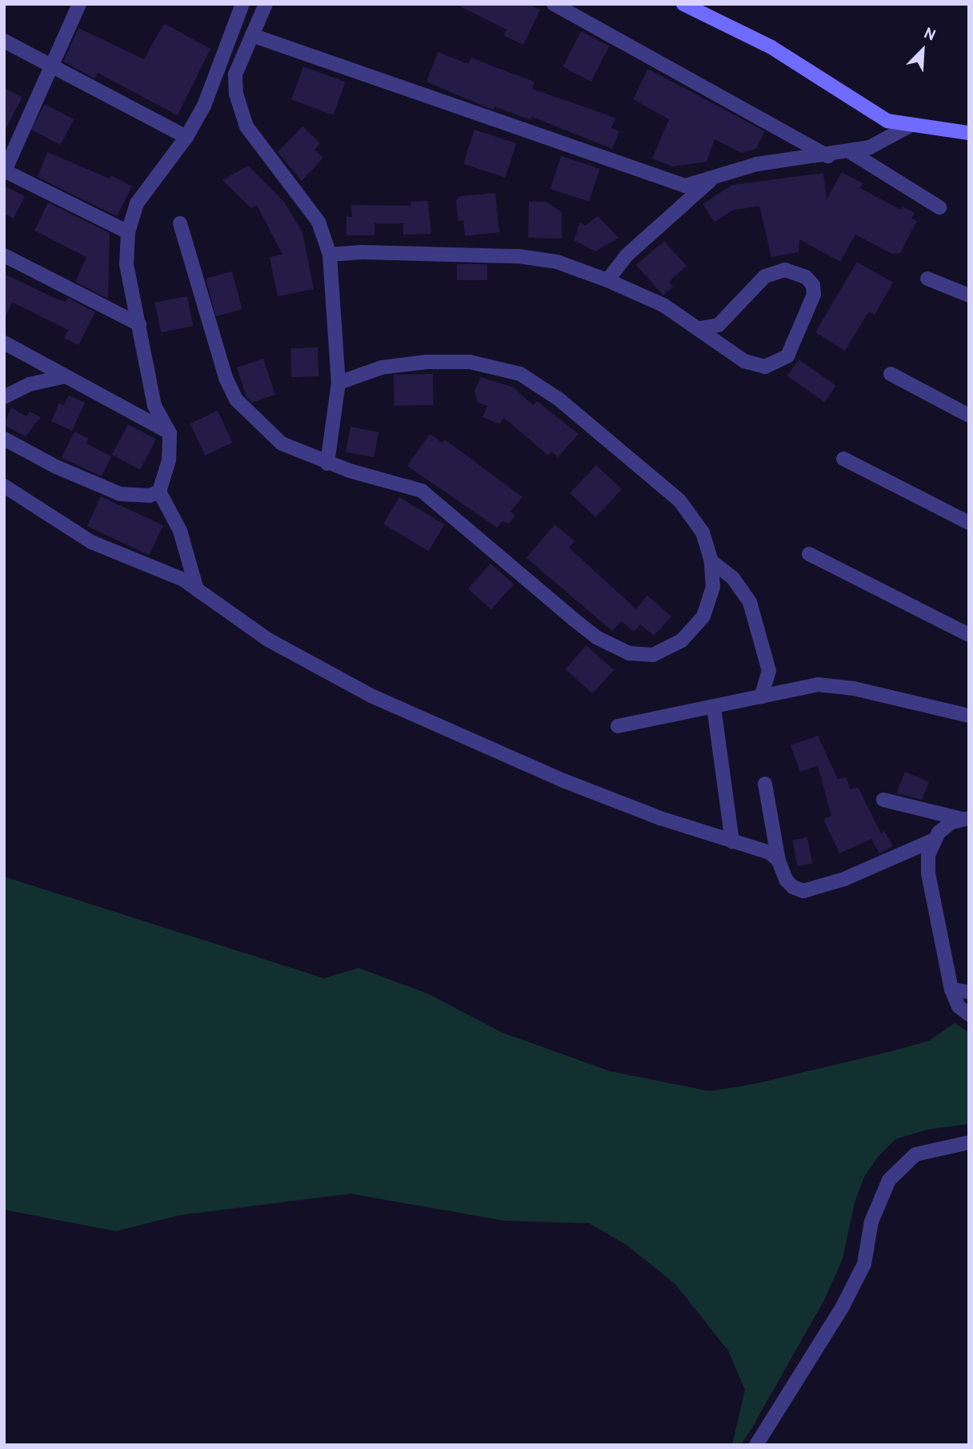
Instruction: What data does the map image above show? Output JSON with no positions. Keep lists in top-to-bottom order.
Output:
{
  "north": "top right"
}
